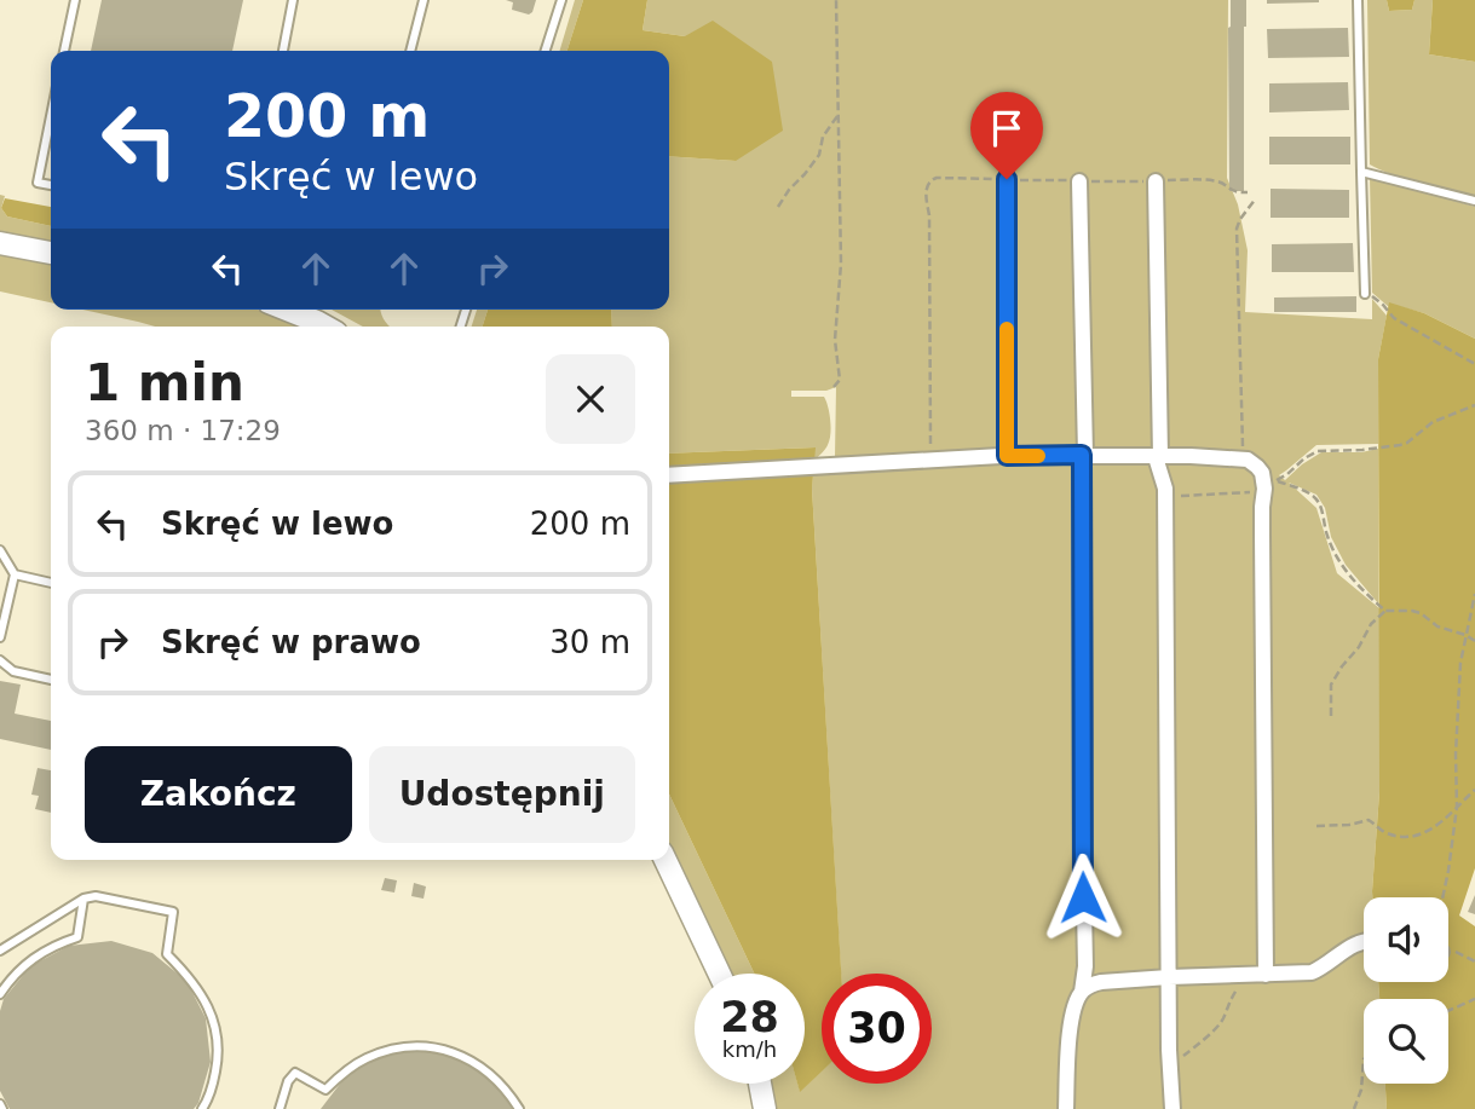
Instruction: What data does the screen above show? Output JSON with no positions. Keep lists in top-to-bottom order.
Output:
{
  "page": {
    "turn": ["200 m", "Skręć w lewo"],
    "heading": ["1 min", "360 m · 17:29"],
    "list": [
      {
        "name": "Skręć w lewo",
        "value": "200 m"
      },
      {
        "name": "Skręć w prawo",
        "value": "30 m"
      }
    ],
    "buttons": ["Zakończ", "Udostępnij"],
    "speed": "28 km/h",
    "limit": "30"
  }
}
